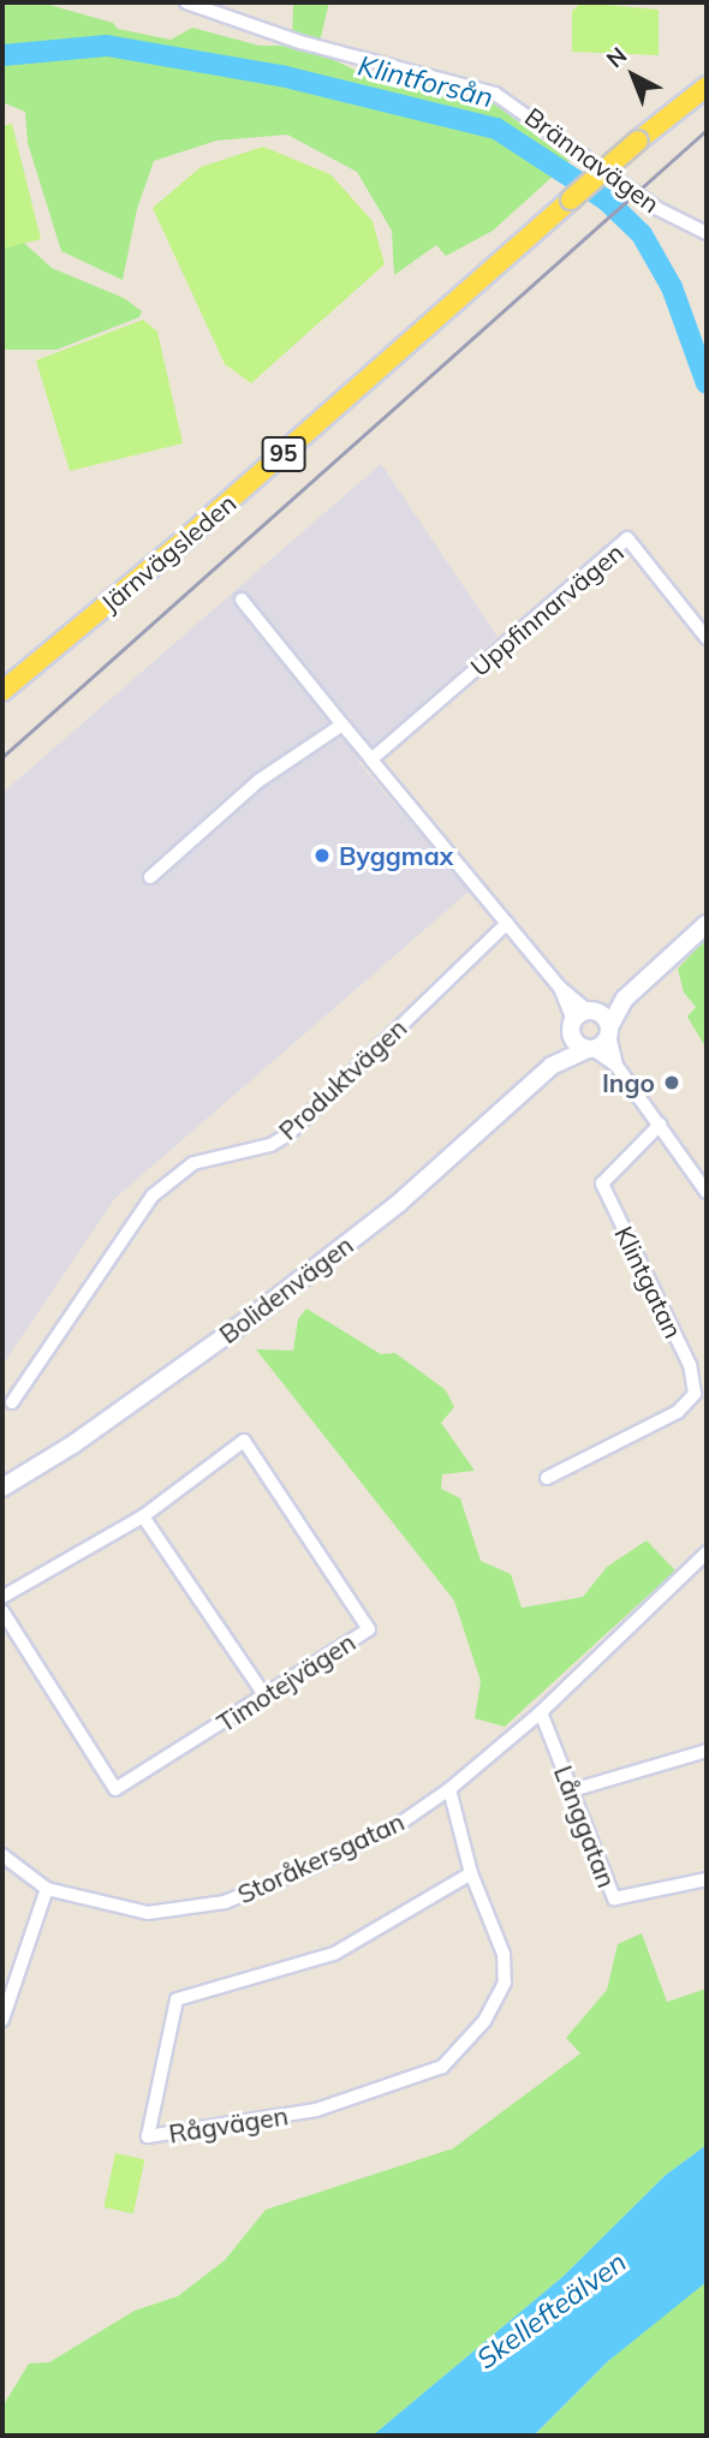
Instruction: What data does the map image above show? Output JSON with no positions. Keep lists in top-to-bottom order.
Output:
{
  "streets": {
    "main road": ["95", "Järnvägsleden", "Bolidenvägen"],
    "street": [
      "Brännavägen",
      "Uppfinnarvägen",
      "Produktvägen",
      "Klintgatan",
      "Timotejvägen",
      "Långgatan",
      "Storåkersgatan",
      "Rågvägen"
    ]
  },
  "crossings": [
    ["Långgatan", "Storåkersgatan"],
    ["Storåkersgatan", "Rågvägen"]
  ],
  "water": ["Klintforsån", "Skellefteälven"],
  "places": ["Byggmax", "Ingo"],
  "north": "top left"
}
